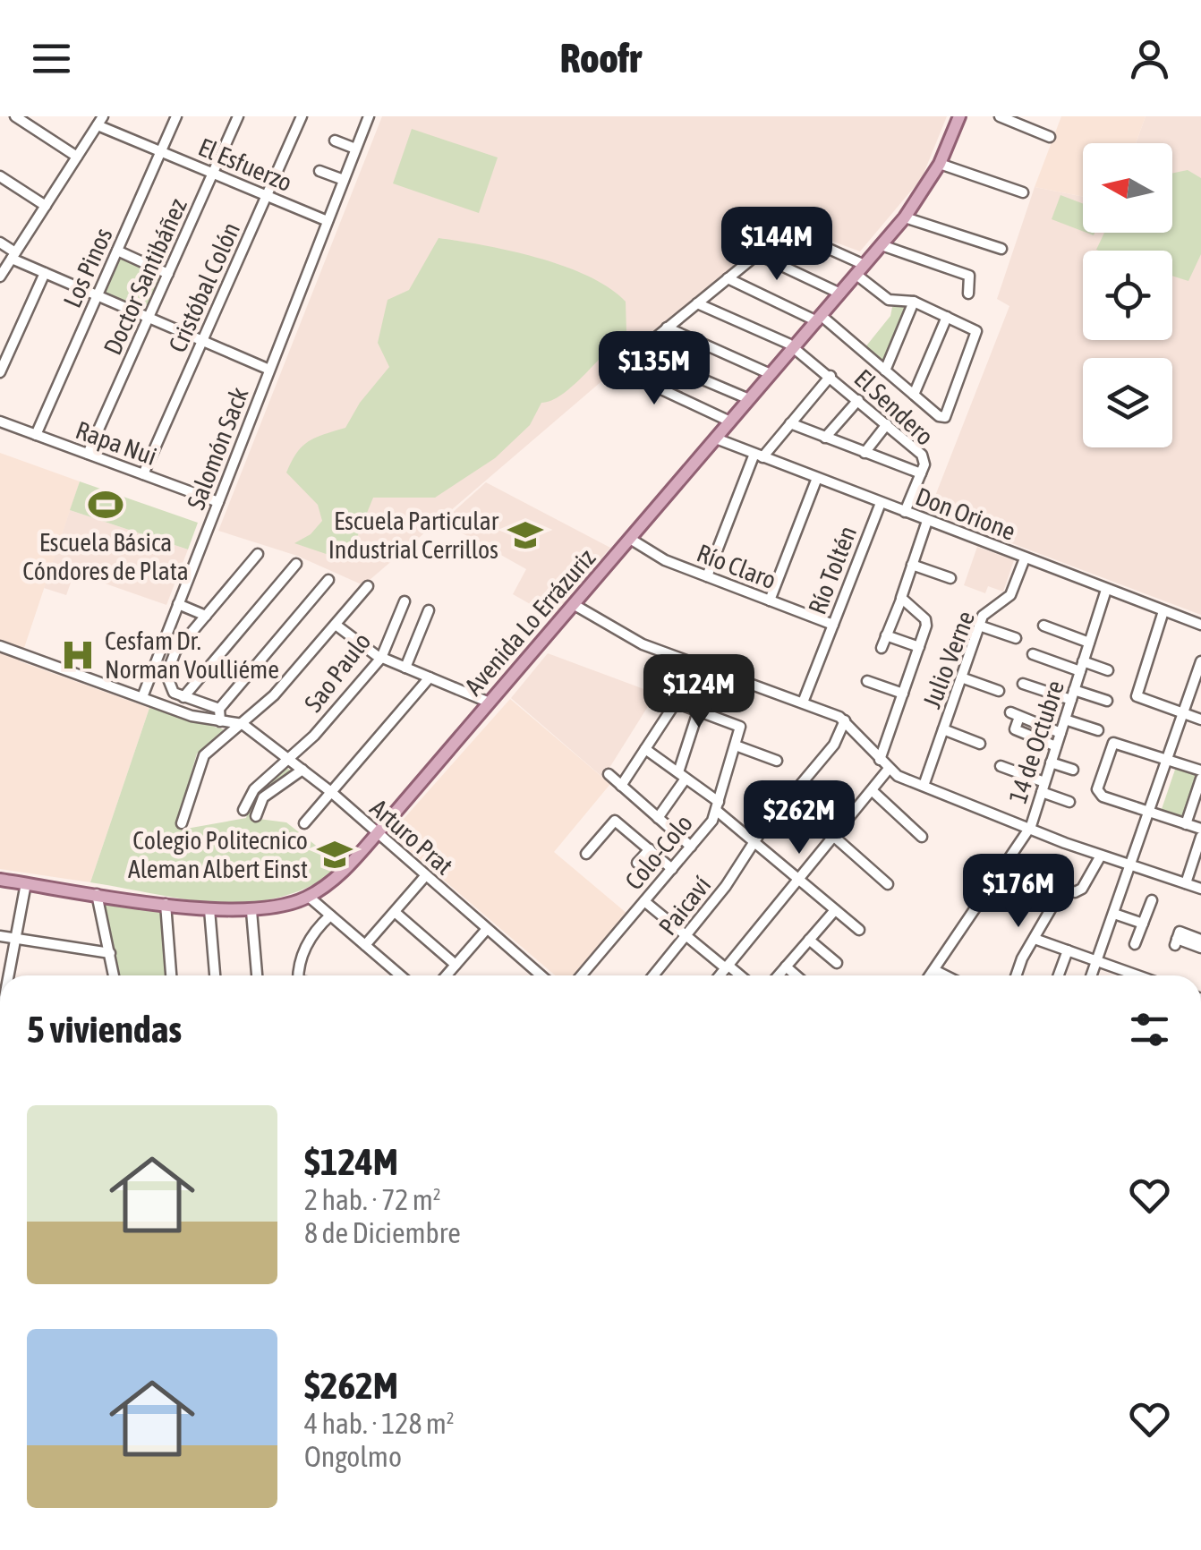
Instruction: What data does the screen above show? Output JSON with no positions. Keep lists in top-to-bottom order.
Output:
{
  "streets": {
    "main road": ["Avenida Lo Errázuriz"],
    "street": [
      "El Esfuerzo",
      "Los Pinos",
      "Doctor Santibáñez",
      "Cristóbal Colón",
      "El Sendero",
      "Rapa Nui",
      "Salomón Sack",
      "Don Orione",
      "Río Claro",
      "Río Toltén",
      "Julio Verne",
      "Sao Paulo",
      "14 de Octubre",
      "Arturo Prat",
      "Colo-Colo",
      "Paicaví"
    ]
  },
  "crossings": [
    ["El Esfuerzo", "Los Pinos"],
    ["El Esfuerzo", "Doctor Santibáñez"],
    ["El Esfuerzo", "Cristóbal Colón"],
    ["El Esfuerzo", "Salomón Sack"],
    ["Los Pinos", "Rapa Nui"],
    ["Doctor Santibáñez", "Rapa Nui"],
    ["Cristóbal Colón", "Rapa Nui"],
    ["El Sendero", "Don Orione"],
    ["El Sendero", "Avenida Lo Errázuriz"],
    ["Rapa Nui", "Salomón Sack"],
    ["Don Orione", "Río Toltén"],
    ["Don Orione", "Avenida Lo Errázuriz"],
    ["Don Orione", "Julio Verne"],
    ["Don Orione", "14 de Octubre"],
    ["Río Claro", "Río Toltén"],
    ["Río Claro", "Avenida Lo Errázuriz"],
    ["Avenida Lo Errázuriz", "Arturo Prat"],
    ["Sao Paulo", "Arturo Prat"]
  ],
  "places": {
    "sports": ["Escuela Básica Cóndores de Plata"],
    "school or university": ["Escuela Particular Industrial Cerrillos", "Colegio Politecnico Aleman Albert Einst"],
    "hospital": ["Cesfam Dr. Norman Voulliéme"]
  },
  "north": "left",
  "page": {
    "header": "Roofr",
    "price": [
      "$144M",
      "$135M",
      "$124M",
      "$262M",
      "$176M"
    ],
    "heading": "5 viviendas",
    "list": [
      {
        "name": "$124M",
        "note": "2 hab. · 72 m² · 8 de Diciembre"
      },
      {
        "name": "$262M",
        "note": "4 hab. · 128 m² · Ongolmo"
      }
    ]
  }
}
